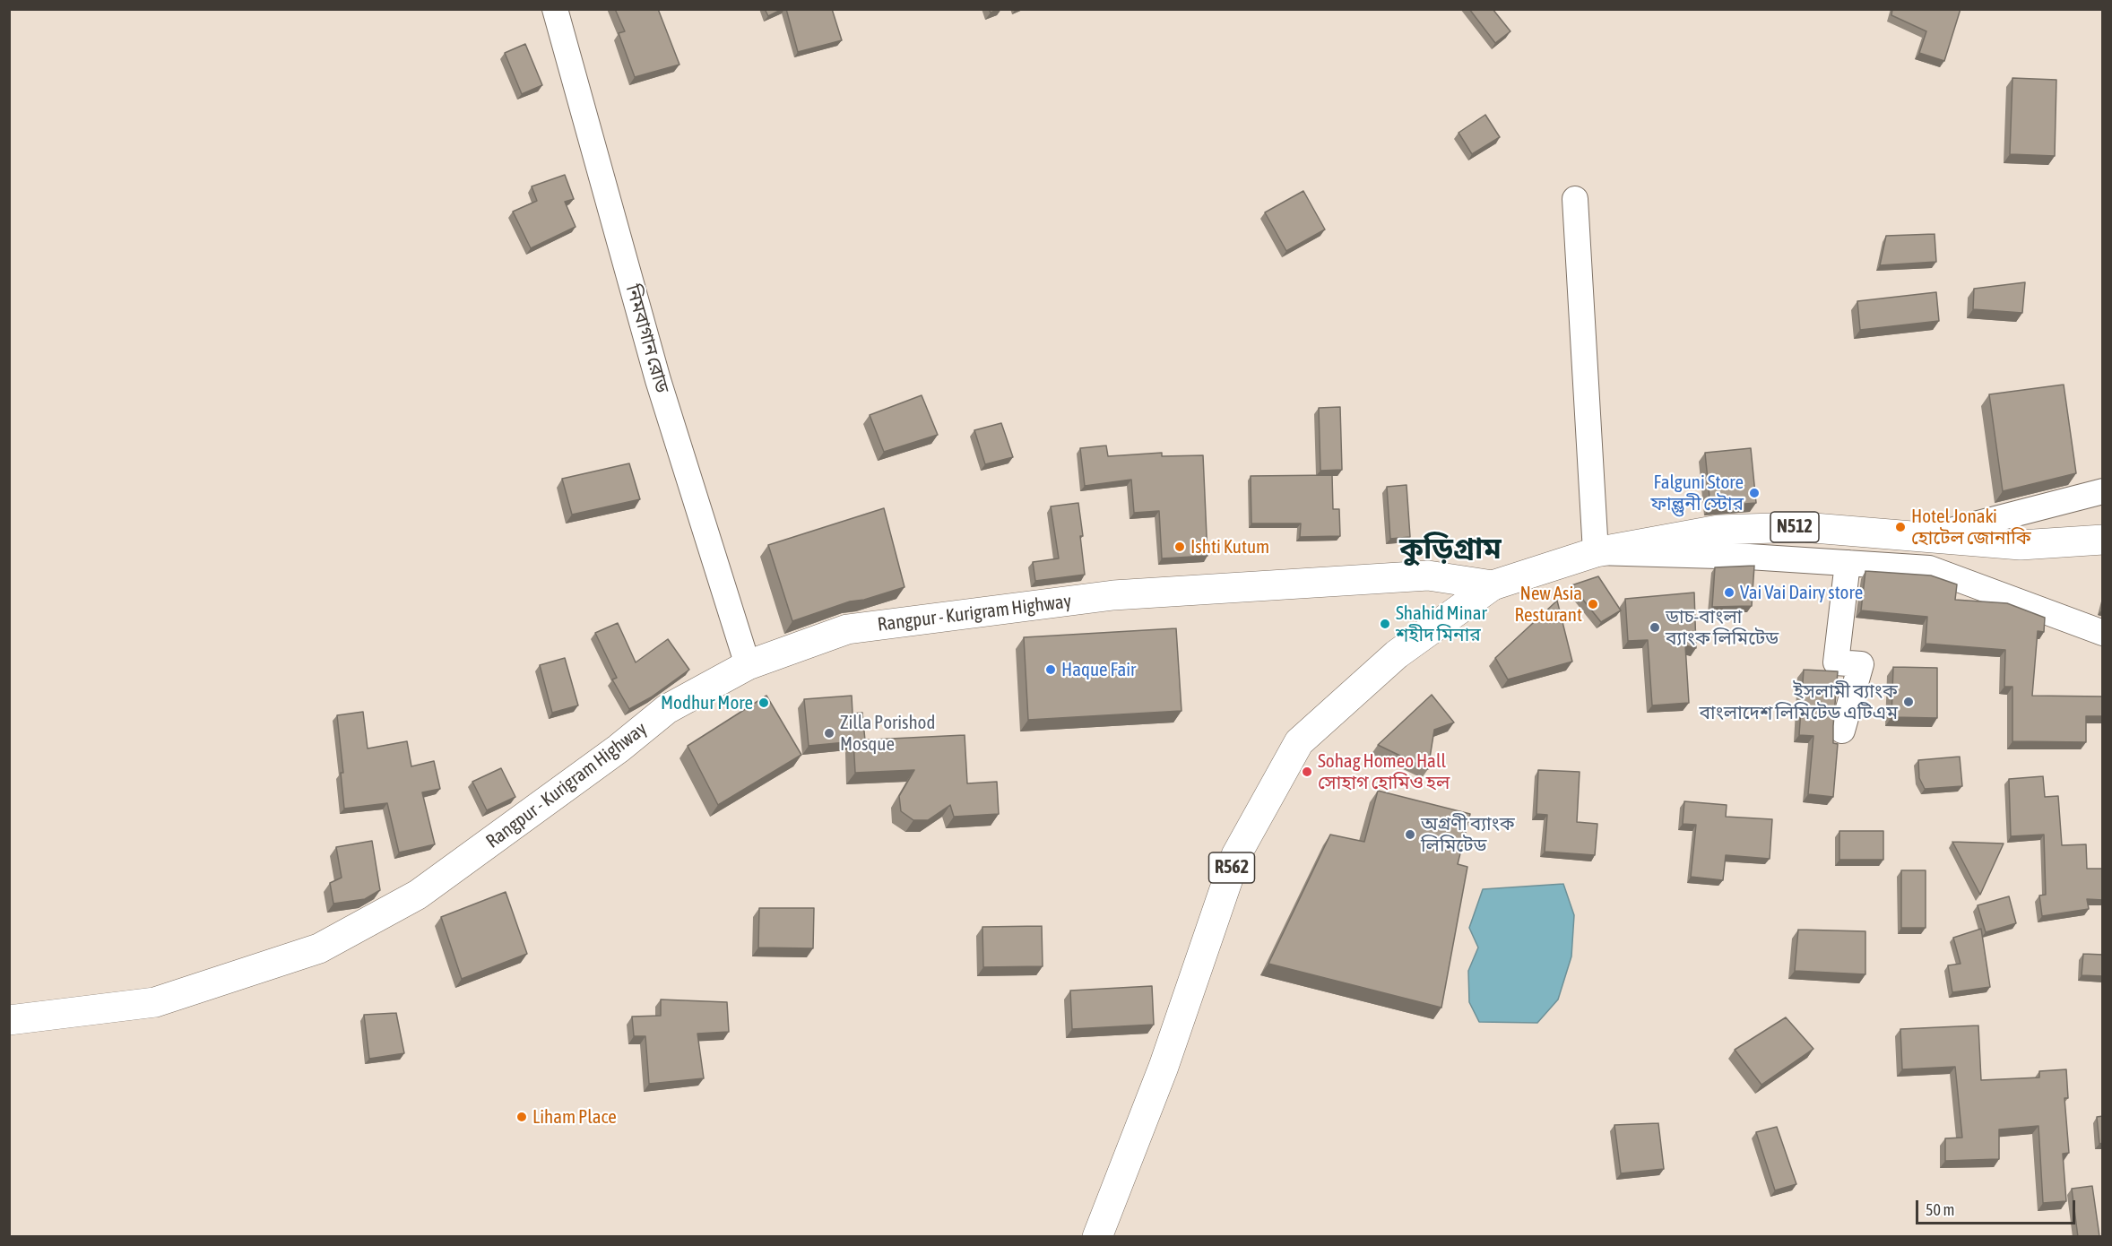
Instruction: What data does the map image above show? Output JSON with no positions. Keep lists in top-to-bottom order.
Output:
{
  "streets": {
    "main road": ["N512", "Rangpur - Kurigram Highway", "R562"],
    "street": ["নিমবাগান রোড"]
  },
  "crossings": [
    ["নিমবাগান রোড", "Rangpur - Kurigram Highway"],
    ["N512", "Rangpur - Kurigram Highway"],
    ["N512", "R562"],
    ["Rangpur - Kurigram Highway", "R562"]
  ],
  "districts": ["কুড়িগ্রাম"],
  "places": [
    "Falguni Store ফাল্গুনী স্টোর",
    "Hotel Jonaki হোটেল জোনাকি",
    "Ishti Kutum",
    "Vai Vai Dairy store",
    "New Asia Resturant",
    "Shahid Minar শহীদ মিনার",
    "ডাচ-বাংলা ব্যাংক লিমিটেড",
    "Haque Fair",
    "ইসলামী ব্যাংক বাংলাদেশ লিমিটেড এটিএম",
    "Modhur More",
    "Zilla Porishod Mosque",
    "Sohag Homeo Hall সোহাগ হোমিও হল",
    "অগ্রণী ব্যাংক লিমিটেড",
    "Liham Place"
  ],
  "scale_bar": "50 m"
}
